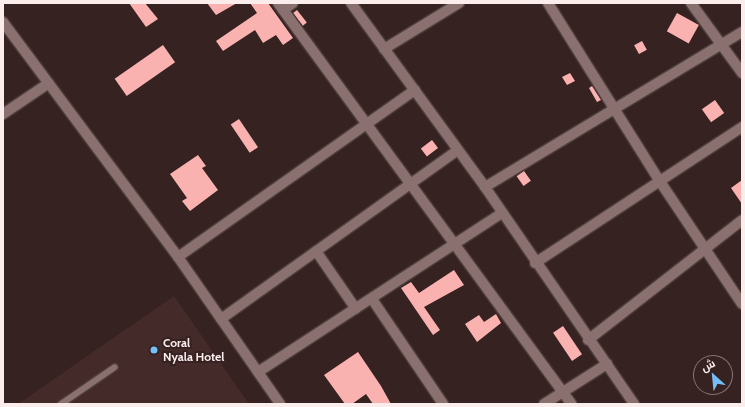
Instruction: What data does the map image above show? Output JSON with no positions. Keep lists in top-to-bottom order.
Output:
{
  "places": ["Coral Nyala Hotel"],
  "north": "top left"
}
